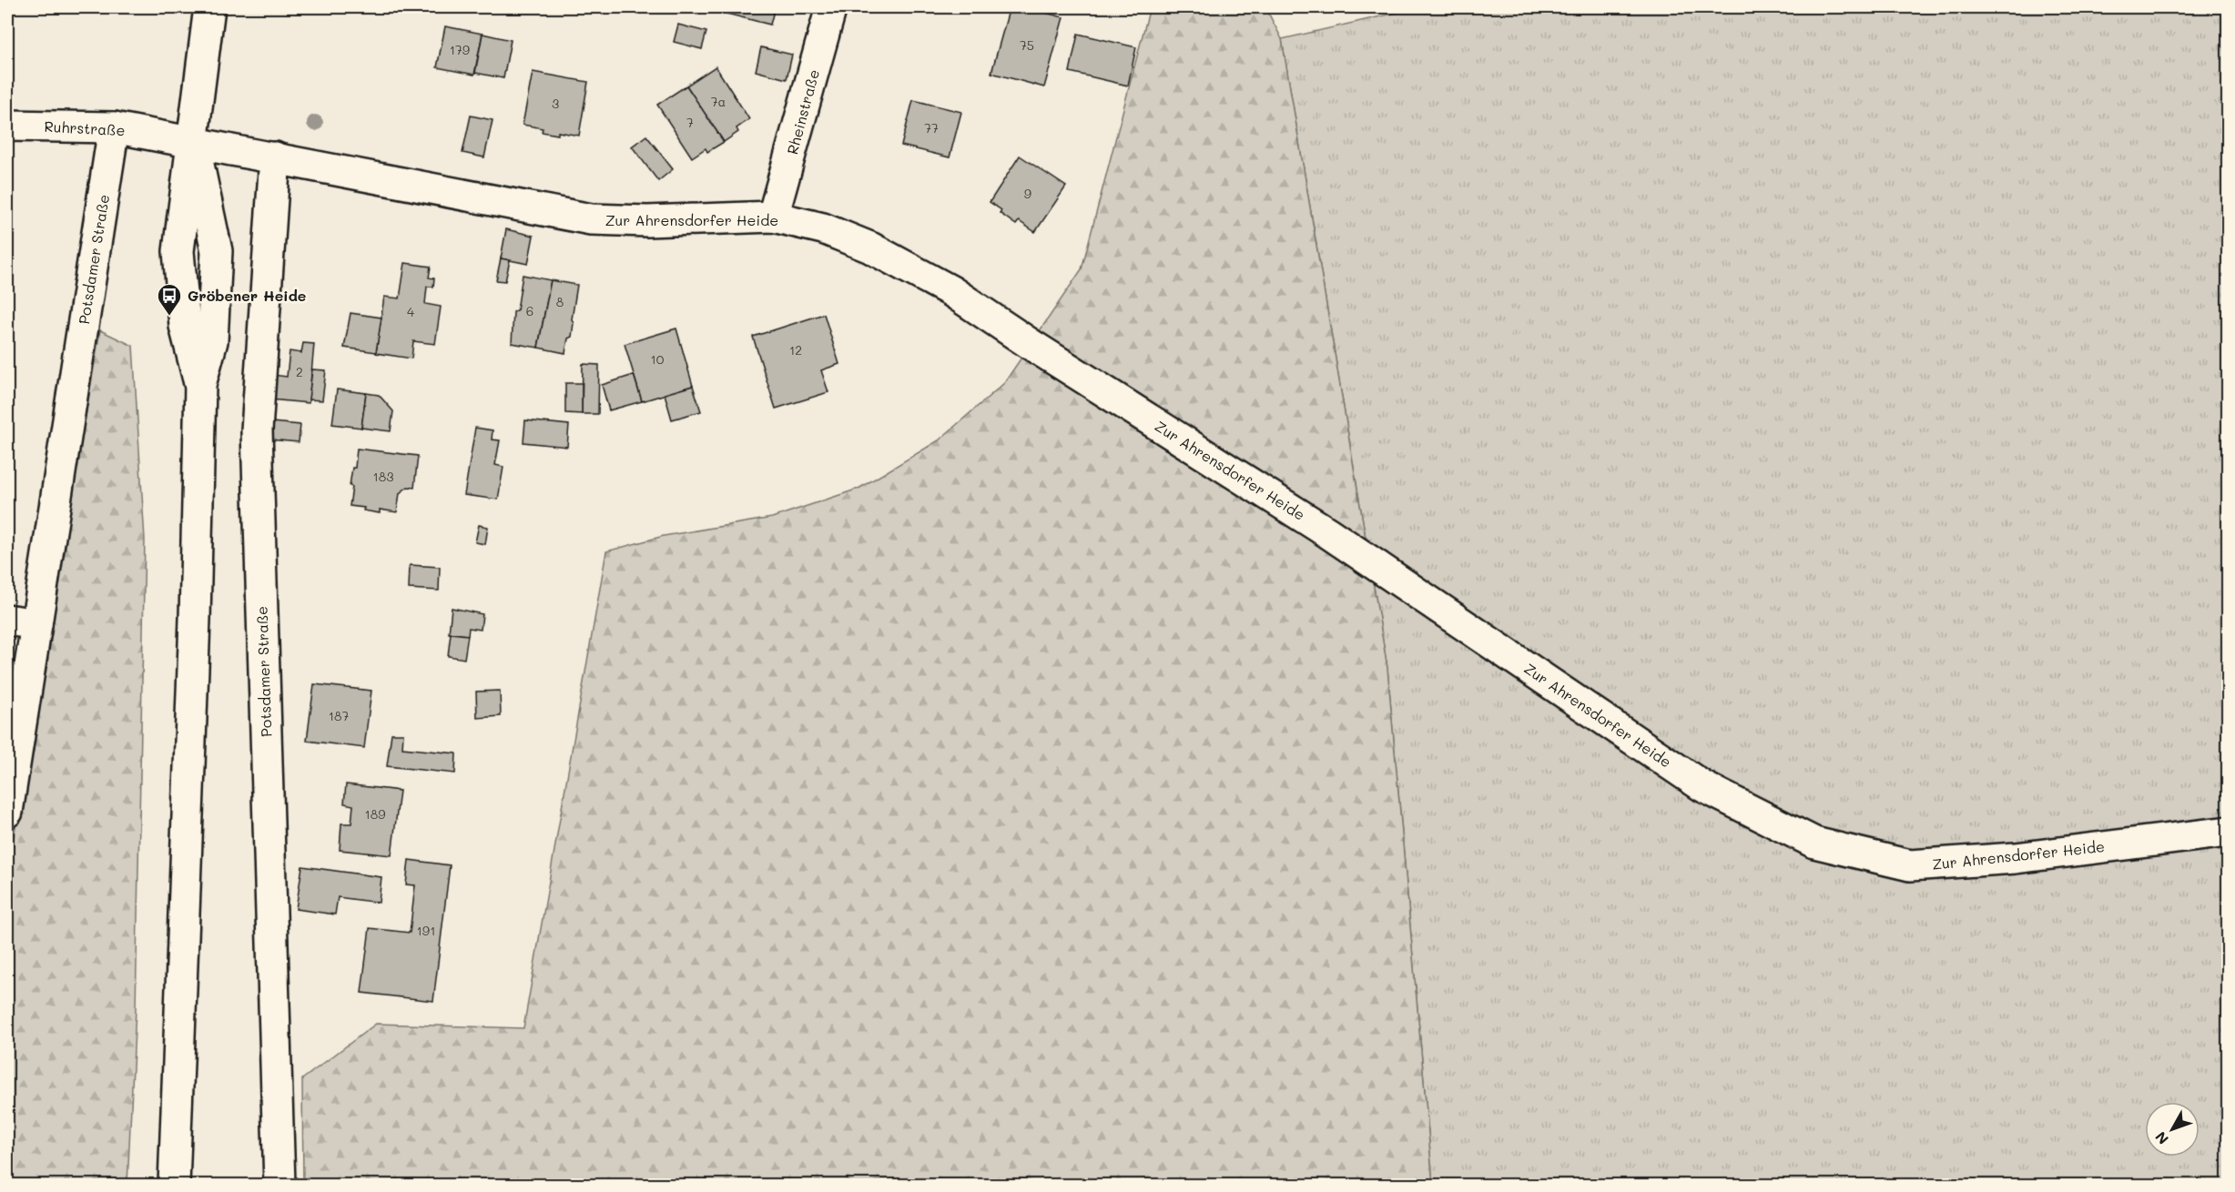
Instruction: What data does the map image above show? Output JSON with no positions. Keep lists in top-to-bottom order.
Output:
{
  "streets": {
    "street": [
      "Rheinstraße",
      "Ruhrstraße",
      "Zur Ahrensdorfer Heide",
      "Potsdamer Straße"
    ]
  },
  "crossings": [
    ["Rheinstraße", "Zur Ahrensdorfer Heide"],
    ["Ruhrstraße", "Zur Ahrensdorfer Heide"],
    ["Ruhrstraße", "Potsdamer Straße"],
    ["Zur Ahrensdorfer Heide", "Potsdamer Straße"]
  ],
  "places": {
    "bus stop": ["Gröbener Heide"]
  },
  "house_numbers": [
    "75",
    "179",
    "7a",
    "3",
    "7",
    "77",
    "9",
    "8",
    "6",
    "4",
    "12",
    "10",
    "2",
    "183",
    "187",
    "189",
    "191"
  ],
  "north": "bottom left"
}
